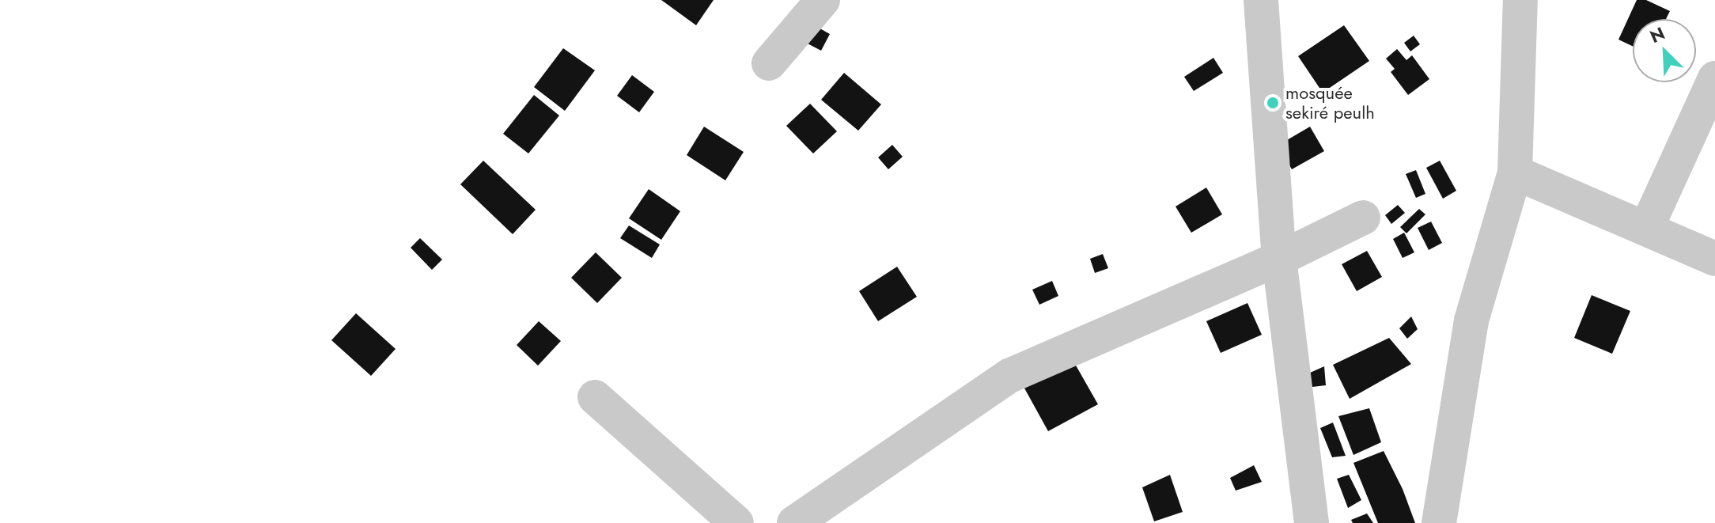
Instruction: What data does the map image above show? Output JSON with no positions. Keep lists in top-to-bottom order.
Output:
{
  "places": ["mosquée sekiré peulh"],
  "north": "top left"
}
